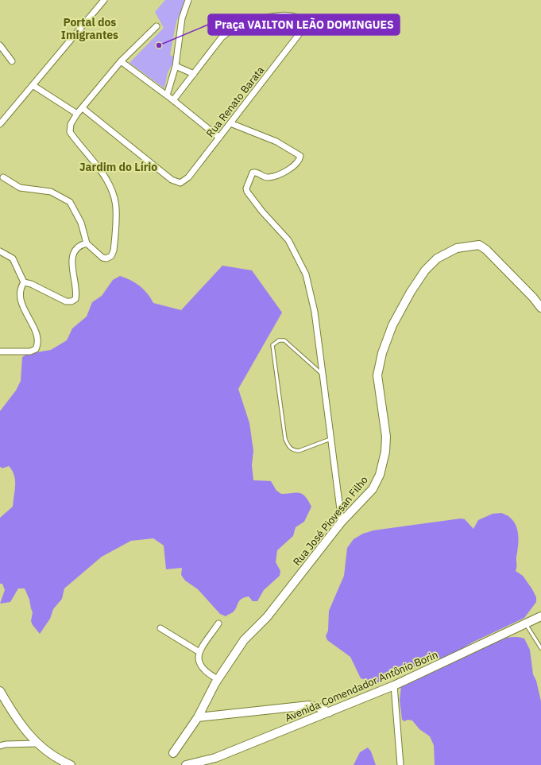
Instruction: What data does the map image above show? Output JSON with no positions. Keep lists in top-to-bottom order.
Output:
{
  "streets": {
    "street": ["Rua Renato Barata", "Rua José Piovesan Filho", "Avenida Comendador Antônio Borin"]
  },
  "districts": ["Portal dos Imigrantes", "Jardim do Lírio"],
  "places": ["Praça VAILTON LEÃO DOMINGUES"]
}
